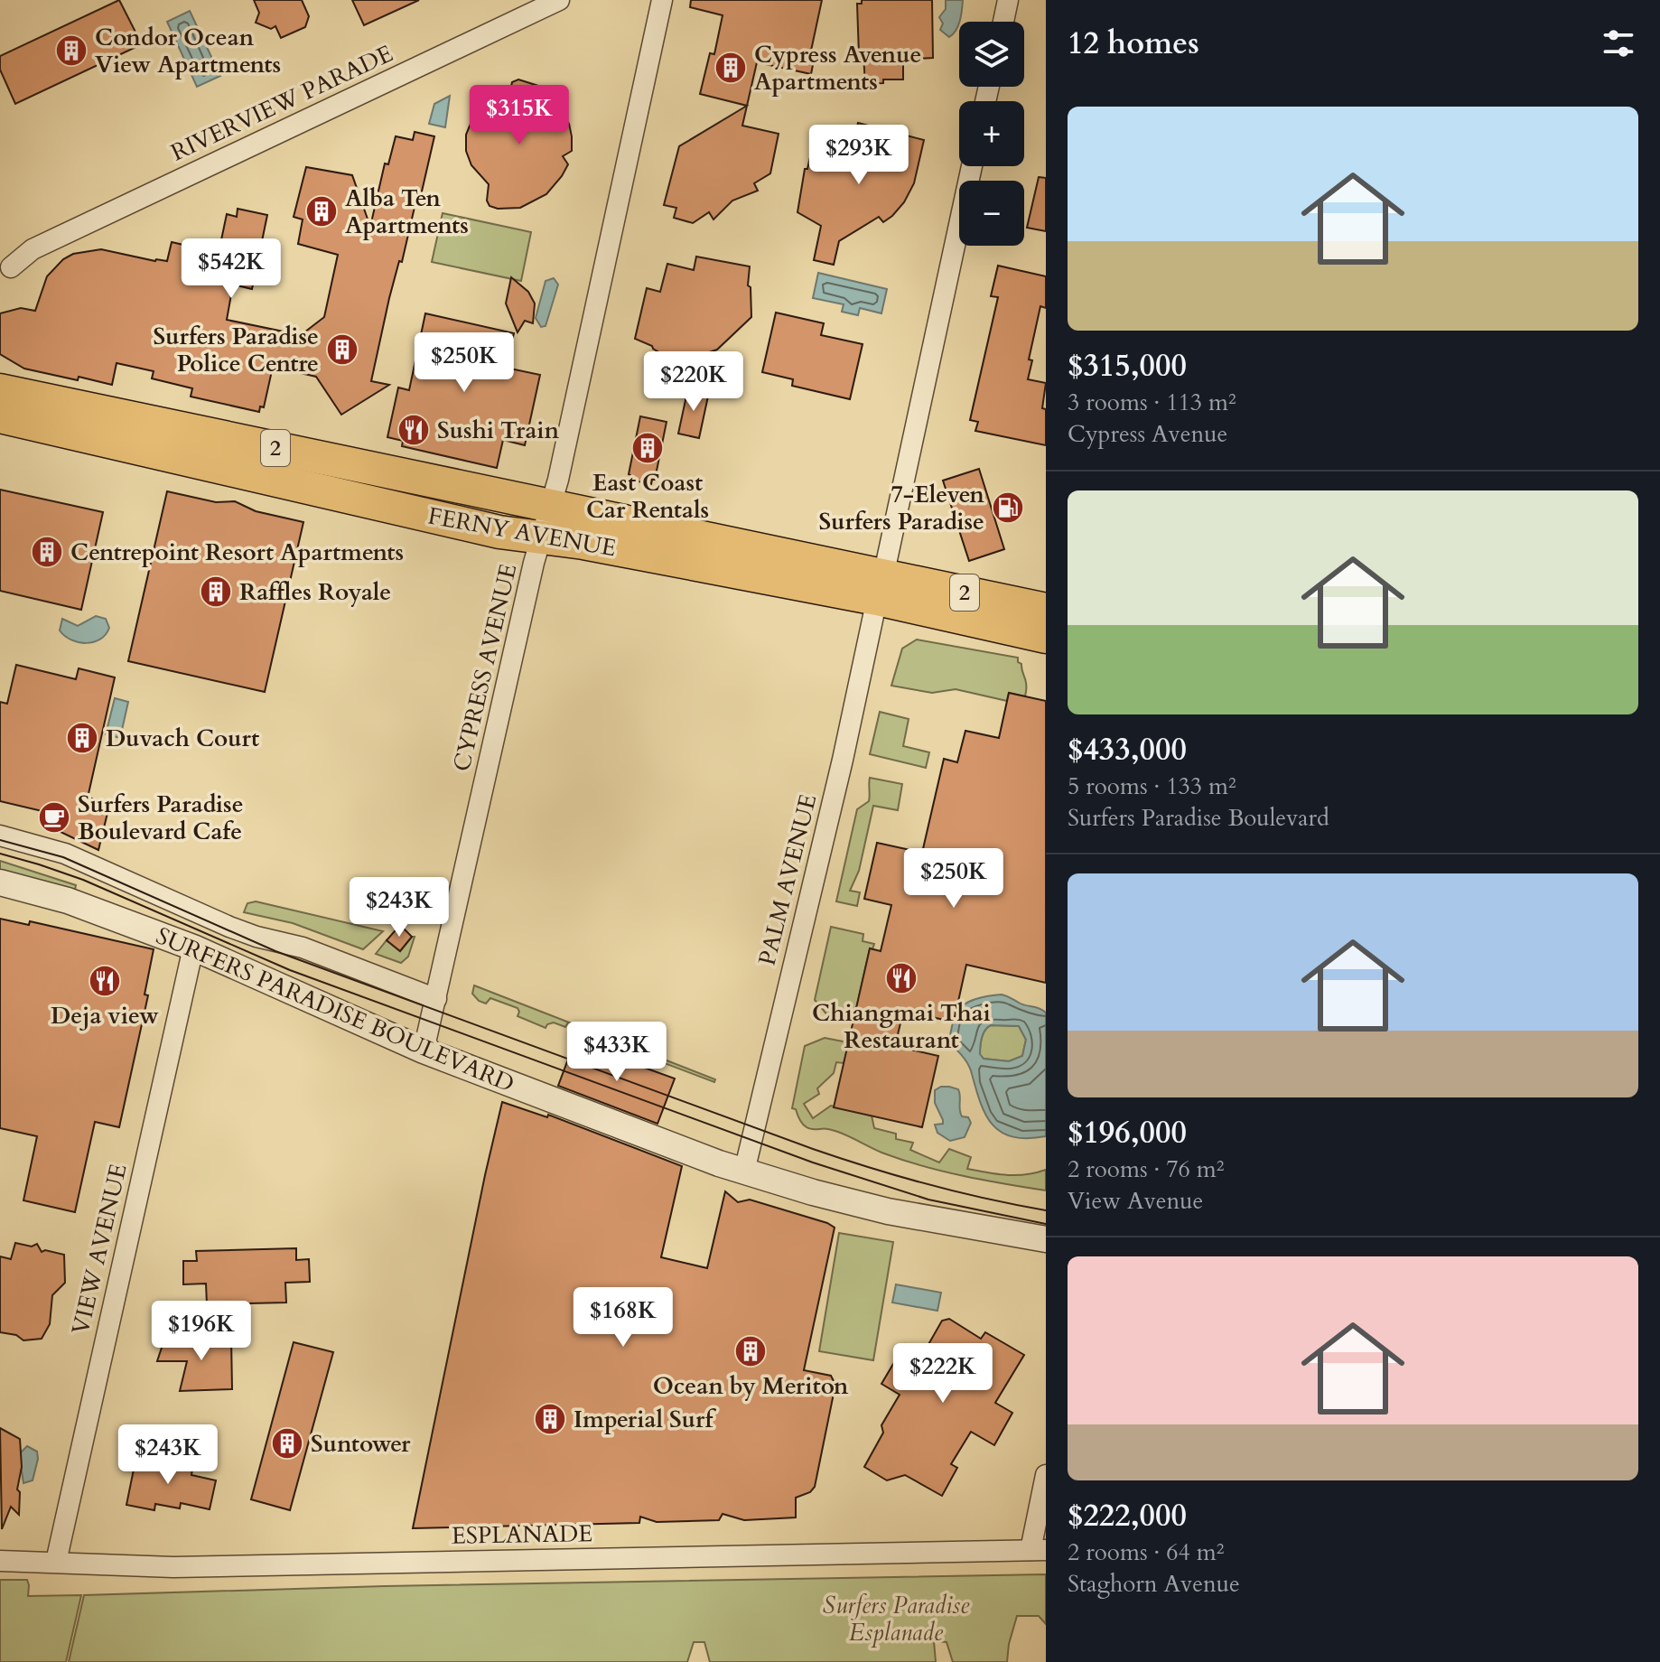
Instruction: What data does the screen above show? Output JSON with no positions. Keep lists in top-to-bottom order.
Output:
{
  "streets": {
    "highway": ["2", "FERNY AVENUE"],
    "street": [
      "RIVERVIEW PARADE",
      "CYPRESS AVENUE",
      "PALM AVENUE",
      "SURFERS PARADISE BOULEVARD",
      "VIEW AVENUE",
      "ESPLANADE"
    ]
  },
  "crossings": [
    ["FERNY AVENUE", "CYPRESS AVENUE"],
    ["FERNY AVENUE", "PALM AVENUE"],
    ["CYPRESS AVENUE", "SURFERS PARADISE BOULEVARD"],
    ["PALM AVENUE", "SURFERS PARADISE BOULEVARD"],
    ["SURFERS PARADISE BOULEVARD", "VIEW AVENUE"],
    ["VIEW AVENUE", "ESPLANADE"]
  ],
  "parks": ["Surfers Paradise Esplanade"],
  "places": {
    "building": [
      "Condor Ocean View Apartments",
      "Cypress Avenue Apartments",
      "Alba Ten Apartments",
      "Surfers Paradise Police Centre",
      "East Coast Car Rentals",
      "Centrepoint Resort Apartments",
      "Raffles Royale",
      "Duvach Court",
      "Ocean by Meriton",
      "Imperial Surf",
      "Suntower"
    ],
    "restaurant": ["Sushi Train", "Chiangmai Thai Restaurant", "Deja view"],
    "fuel station": ["7-Eleven Surfers Paradise"],
    "cafe": ["Surfers Paradise Boulevard Cafe"]
  },
  "page": {
    "heading": "12 homes",
    "map_buttons": ["+", "−"],
    "price": [
      "$315K",
      "$293K",
      "$542K",
      "$250K",
      "$220K",
      "$250K",
      "$243K",
      "$433K",
      "$168K",
      "$196K",
      "$222K",
      "$243K"
    ],
    "list": [
      {
        "name": "$315,000",
        "note": "3 rooms · 113 m² · Cypress Avenue"
      },
      {
        "name": "$433,000",
        "note": "5 rooms · 133 m² · Surfers Paradise Boulevard"
      },
      {
        "name": "$196,000",
        "note": "2 rooms · 76 m² · View Avenue"
      },
      {
        "name": "$222,000",
        "note": "2 rooms · 64 m² · Staghorn Avenue"
      }
    ]
  }
}
